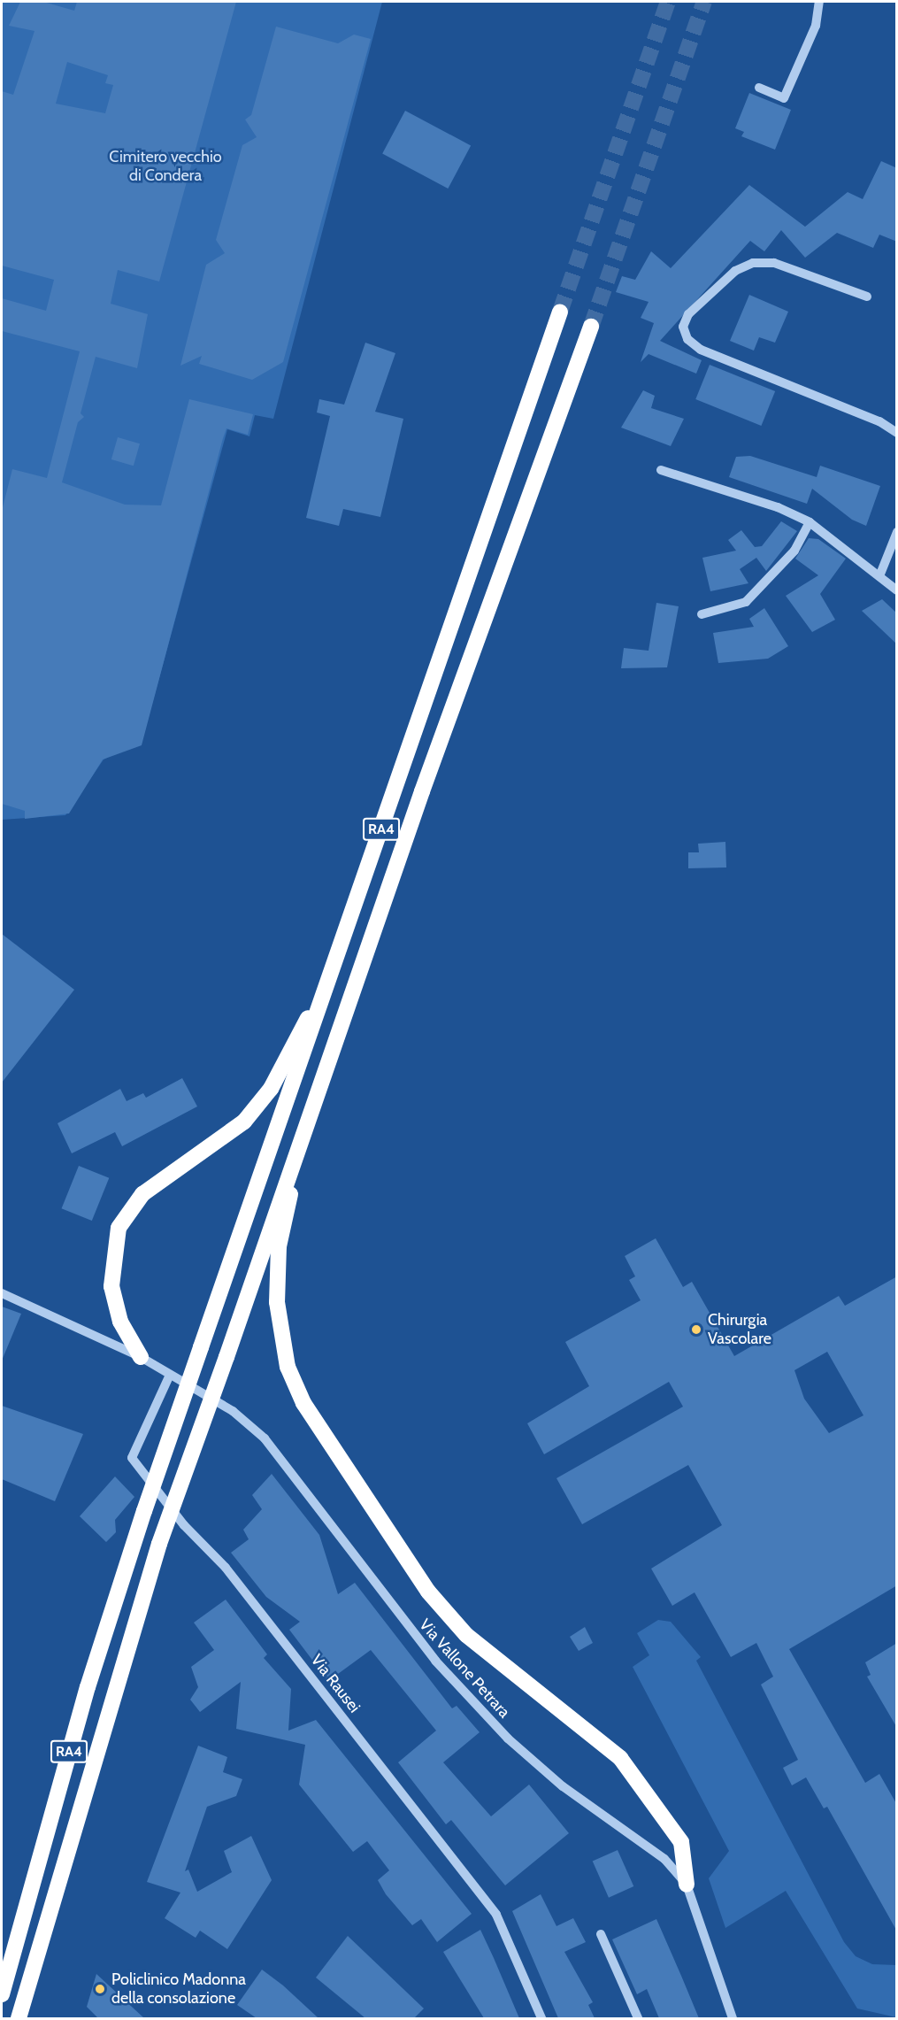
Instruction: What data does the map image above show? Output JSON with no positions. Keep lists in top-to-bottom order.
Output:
{
  "streets": {
    "highway": ["RA4"],
    "street": ["Via Vallone Petrara", "Via Rausei"]
  },
  "crossings": [
    ["Via Vallone Petrara", "Via Rausei"]
  ],
  "parks": ["Cimitero vecchio di Condera"],
  "places": ["Chirurgia Vascolare", "Policlinico Madonna della consolazione"]
}
